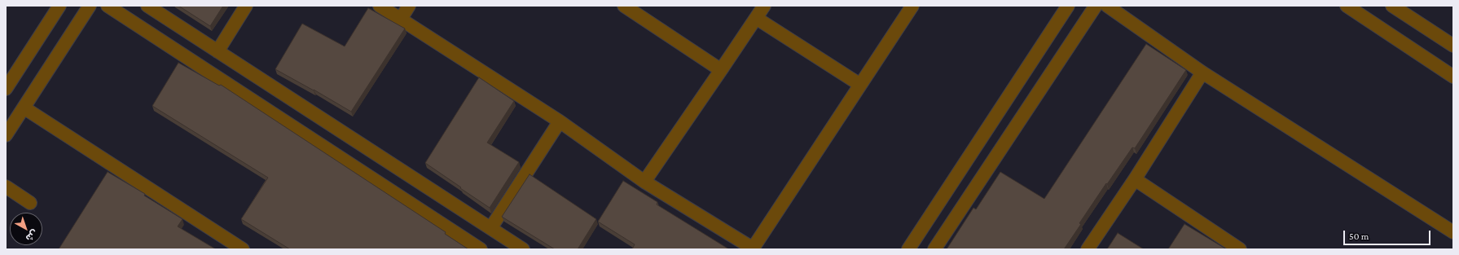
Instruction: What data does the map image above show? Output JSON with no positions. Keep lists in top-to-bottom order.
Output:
{
  "scale_bar": "50 m",
  "north": "bottom right"
}
